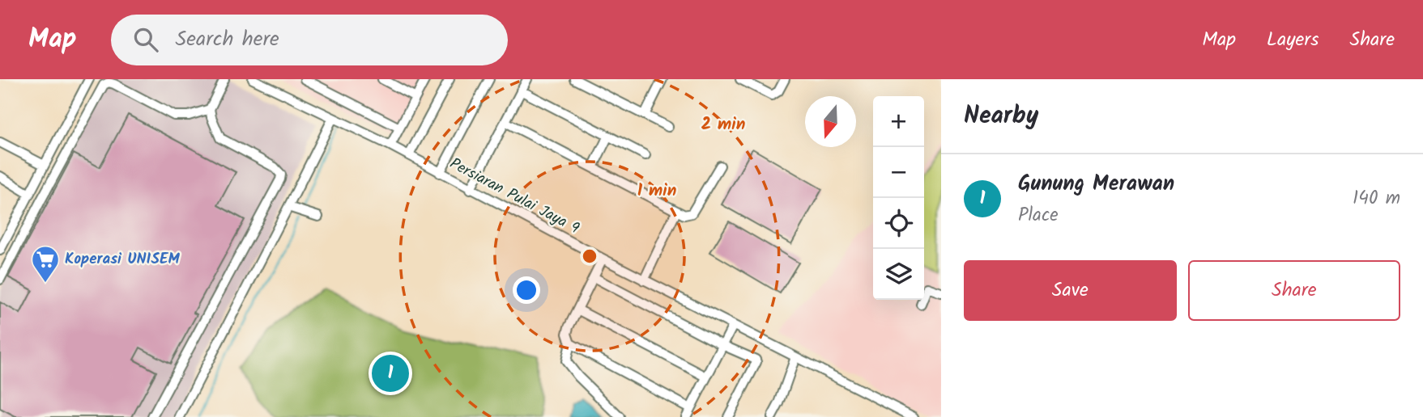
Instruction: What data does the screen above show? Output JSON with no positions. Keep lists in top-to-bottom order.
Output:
{
  "streets": {
    "street": ["Persiaran Pulai Jaya 9"]
  },
  "places": {
    "supermarket": ["Koperasi UNISEM"]
  },
  "north": "bottom",
  "page": {
    "header": "Map",
    "search": "Search here",
    "nav": ["Map", "Layers", "Share"],
    "heading": "Nearby",
    "map_buttons": ["+", "−"],
    "list": [
      {
        "mark": "1",
        "name": "Gunung Merawan",
        "note": "Place",
        "value": "140 m"
      }
    ],
    "buttons": ["Save", "Share"],
    "pins": "1"
  },
  "rings": ["2 min", "1 min"]
}
